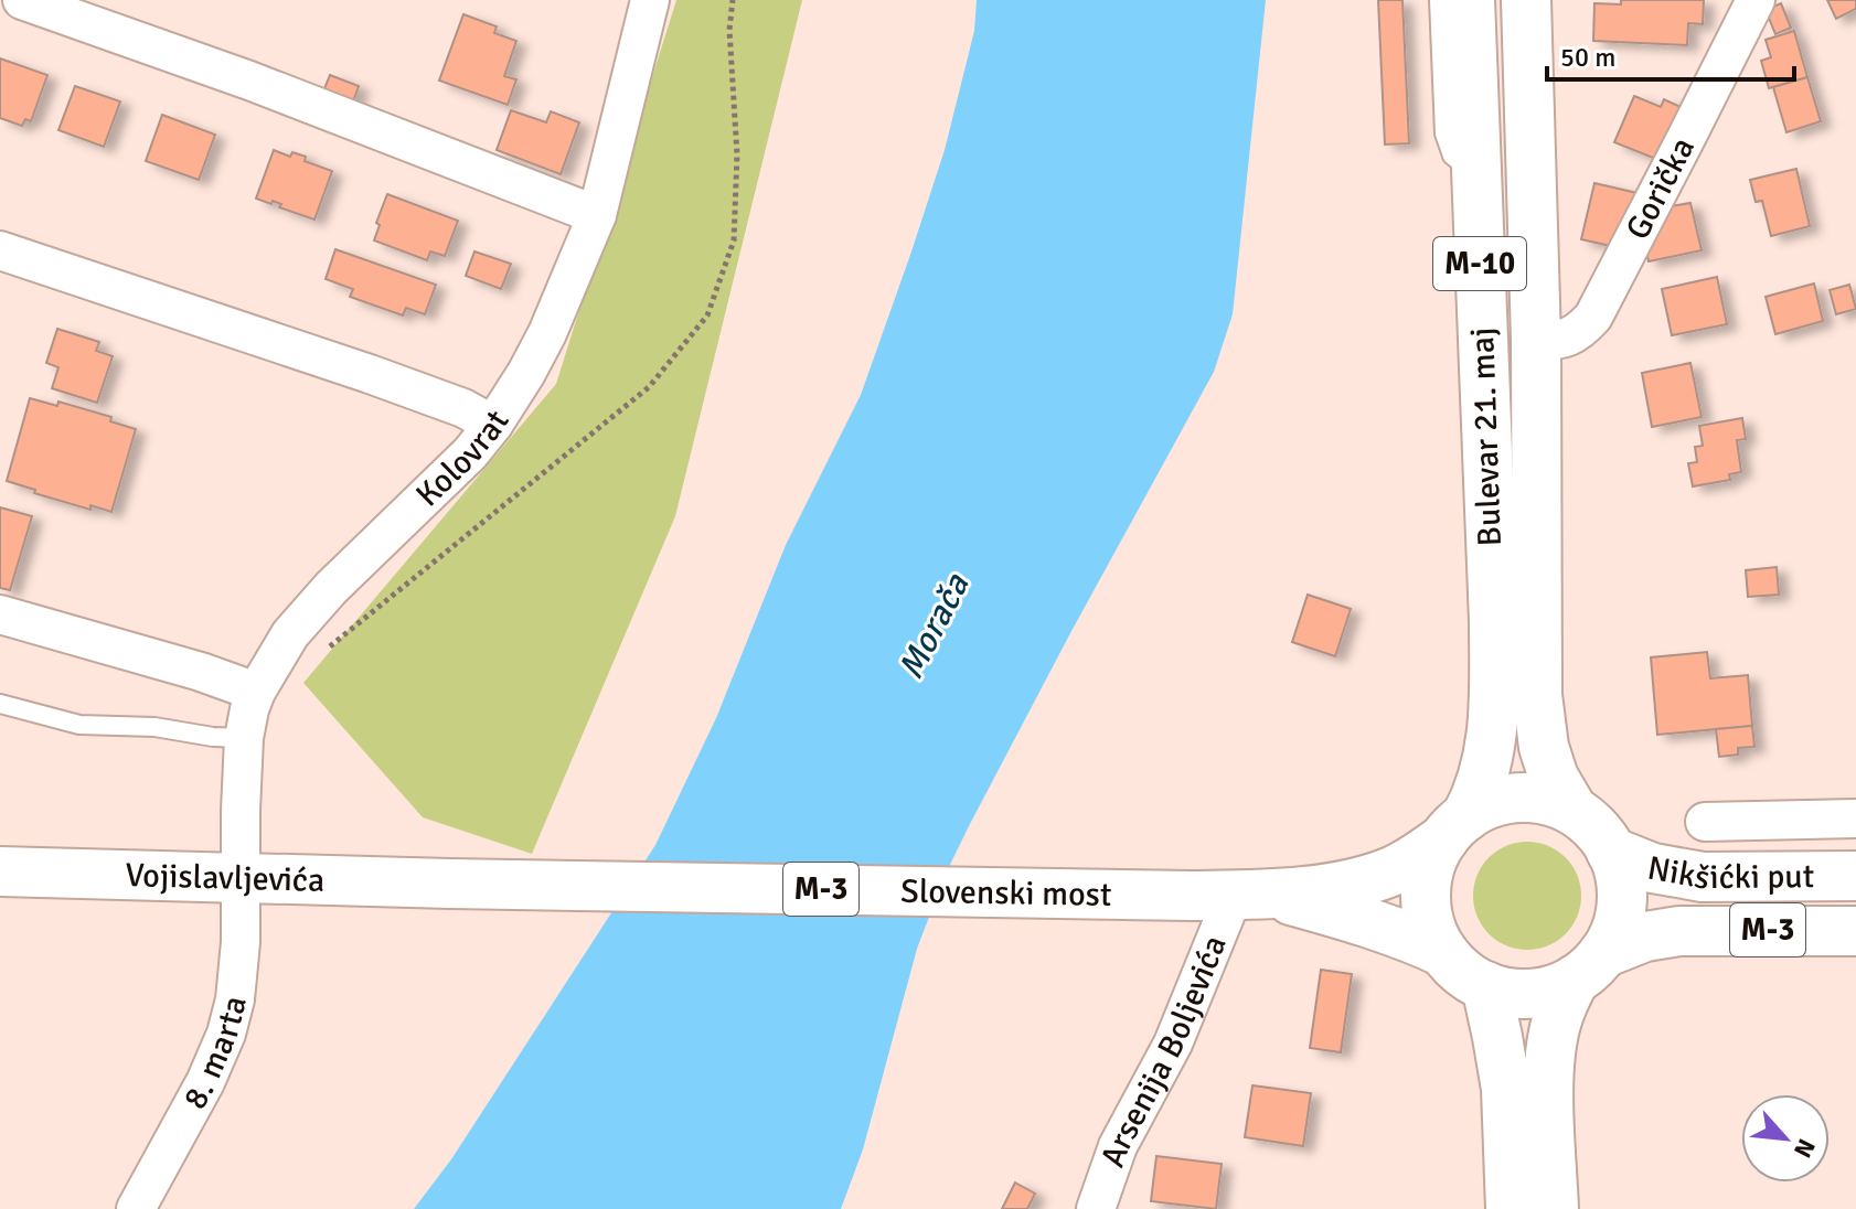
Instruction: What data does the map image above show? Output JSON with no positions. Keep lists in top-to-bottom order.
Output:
{
  "streets": {
    "main road": [
      "M-10",
      "Bulevar 21. maj",
      "Nikšićki put",
      "Vojislavljevića",
      "M-3",
      "Slovenski most"
    ],
    "street": [
      "Gorička",
      "Kolovrat",
      "8. marta",
      "Arsenija Boljevića"
    ]
  },
  "crossings": [
    ["Gorička", "Bulevar 21. maj"],
    ["Bulevar 21. maj", "Nikšićki put"],
    ["Bulevar 21. maj", "M-3"],
    ["Kolovrat", "Vojislavljevića"],
    ["Kolovrat", "8. marta"],
    ["Nikšićki put", "M-3"],
    ["Vojislavljevića", "Slovenski most"],
    ["Vojislavljevića", "8. marta"],
    ["M-3", "Slovenski most"],
    ["M-3", "Arsenija Boljevića"],
    ["Slovenski most", "Arsenija Boljevića"]
  ],
  "water": ["Morača"],
  "scale_bar": "50 m",
  "north": "bottom right"
}
